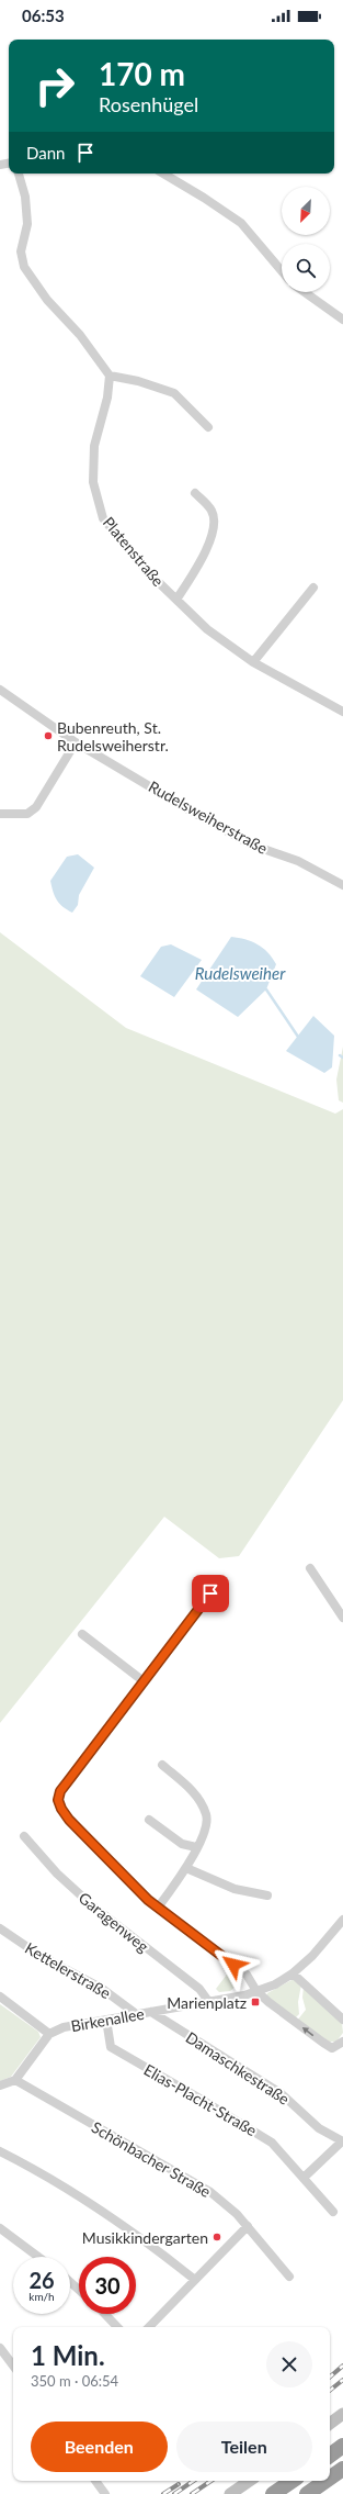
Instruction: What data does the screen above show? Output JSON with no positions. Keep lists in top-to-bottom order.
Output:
{
  "streets": {
    "street": [
      "Platenstraße",
      "Rudelsweiherstraße",
      "Garagenweg",
      "Kettelerstraße",
      "Birkenallee",
      "Damaschkestraße",
      "Elias-Placht-Straße",
      "Schönbacher Straße"
    ]
  },
  "crossings": [
    ["Garagenweg", "Birkenallee"],
    ["Kettelerstraße", "Birkenallee"],
    ["Birkenallee", "Damaschkestraße"],
    ["Birkenallee", "Elias-Placht-Straße"],
    ["Birkenallee", "Schönbacher Straße"]
  ],
  "water": ["Rudelsweiher"],
  "places": {
    "other": ["Bubenreuth, St. Rudelsweiherstr.", "Musikkindergarten"],
    "transit": ["Marienplatz"]
  },
  "north": "bottom left",
  "page": {
    "status": "06:53",
    "turn": ["170 m", "Rosenhügel"],
    "then": "Dann",
    "speed": "26 km/h",
    "limit": "30",
    "heading": ["1 Min.", "350 m · 06:54"],
    "buttons": ["Beenden", "Teilen"]
  }
}
